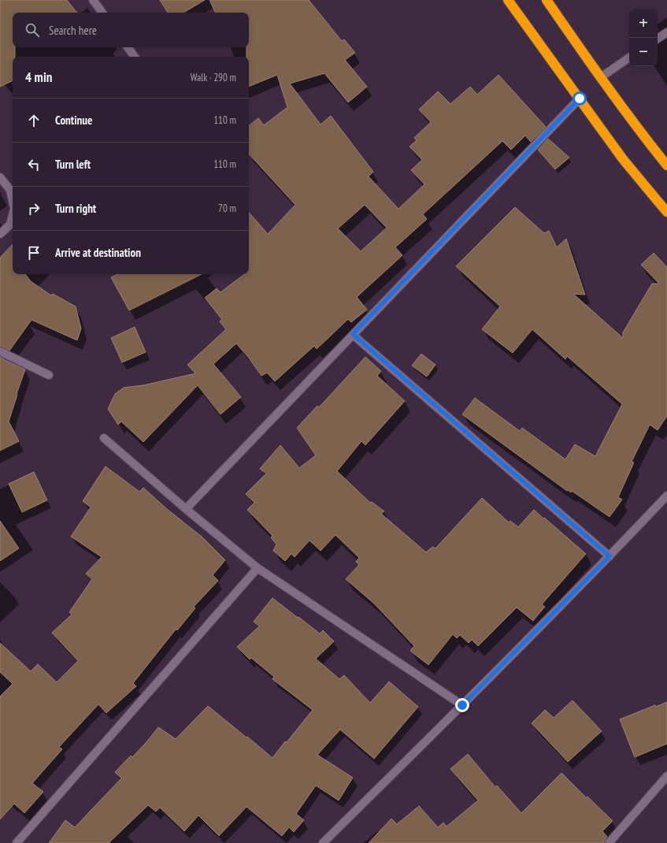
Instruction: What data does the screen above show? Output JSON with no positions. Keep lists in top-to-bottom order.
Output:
{
  "page": {
    "map_buttons": ["+", "−"],
    "search": "Search here",
    "heading": ["4 min", "Walk · 290 m"],
    "list": [
      ["Continue", "110 m"],
      ["Turn left", "110 m"],
      ["Turn right", "70 m"],
      "Arrive at destination"
    ]
  }
}
